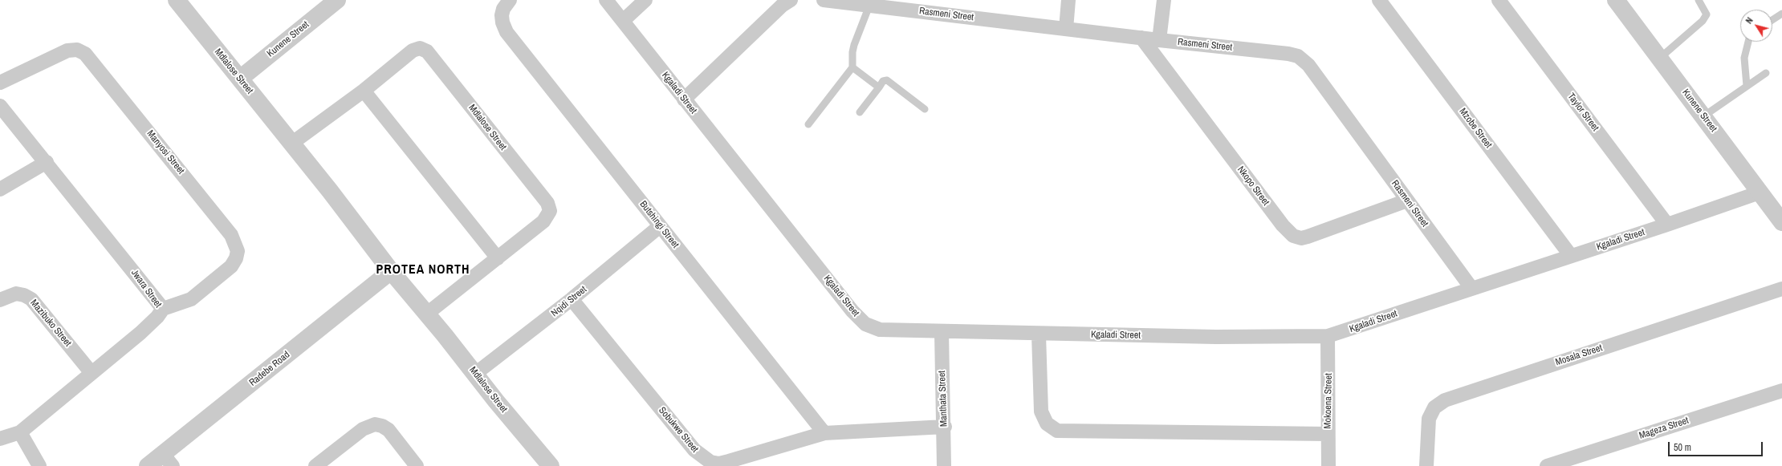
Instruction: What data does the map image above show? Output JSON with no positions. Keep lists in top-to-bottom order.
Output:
{
  "streets": {
    "street": [
      "Rasmeni Street",
      "Kunene Street",
      "Mdlalose Street",
      "Kgaladi Street",
      "Taylor Street",
      "Mzobe Street",
      "Manyosi Street",
      "Nkopo Street",
      "Butshingi Street",
      "Jwara Street",
      "Nqidi Street",
      "Mazibuko Street",
      "Mosala Street",
      "Radebe Road",
      "Manthata Street",
      "Mokoena Street",
      "Mageza Street",
      "Sobukwe Street"
    ]
  },
  "crossings": [
    ["Rasmeni Street", "Kgaladi Street"],
    ["Rasmeni Street", "Nkopo Street"],
    ["Kunene Street", "Mdlalose Street"],
    ["Kunene Street", "Kgaladi Street"],
    ["Mdlalose Street", "Nqidi Street"],
    ["Mdlalose Street", "Radebe Road"],
    ["Kgaladi Street", "Taylor Street"],
    ["Kgaladi Street", "Mzobe Street"],
    ["Kgaladi Street", "Manthata Street"],
    ["Kgaladi Street", "Mokoena Street"],
    ["Manyosi Street", "Jwara Street"],
    ["Butshingi Street", "Nqidi Street"],
    ["Butshingi Street", "Sobukwe Street"],
    ["Jwara Street", "Mazibuko Street"],
    ["Nqidi Street", "Sobukwe Street"],
    ["Manthata Street", "Sobukwe Street"]
  ],
  "districts": ["PROTEA NORTH"],
  "scale_bar": "50 m",
  "north": "top left"
}
